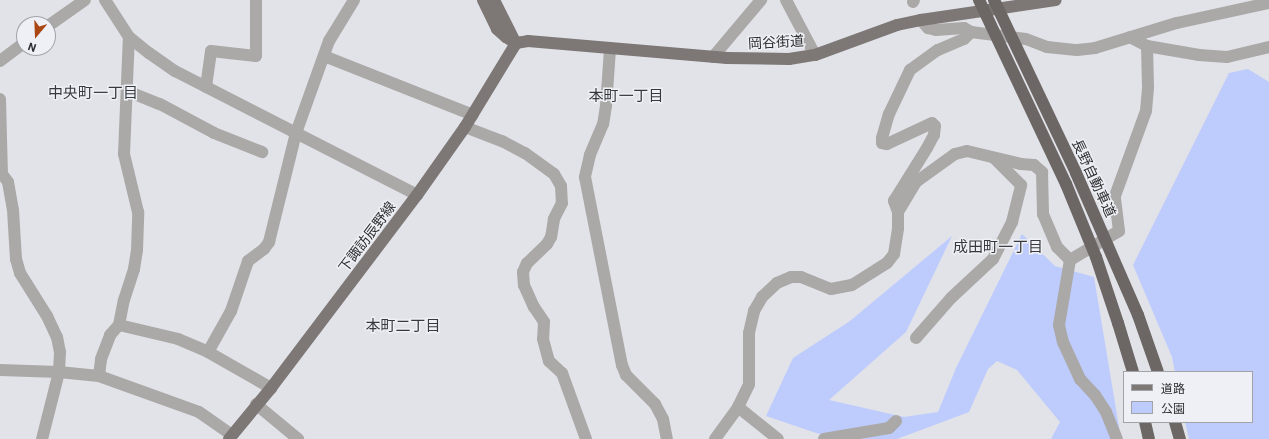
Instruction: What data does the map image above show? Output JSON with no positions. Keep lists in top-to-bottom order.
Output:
{
  "streets": {
    "highway": ["長野自動車道"],
    "main road": ["岡谷街道", "下諏訪辰野線"]
  },
  "crossings": [
    ["岡谷街道", "下諏訪辰野線"]
  ],
  "districts": [
    "中央町一丁目",
    "本町一丁目",
    "成田町一丁目",
    "本町二丁目"
  ],
  "legend": ["道路", "公園"],
  "north": "bottom"
}
